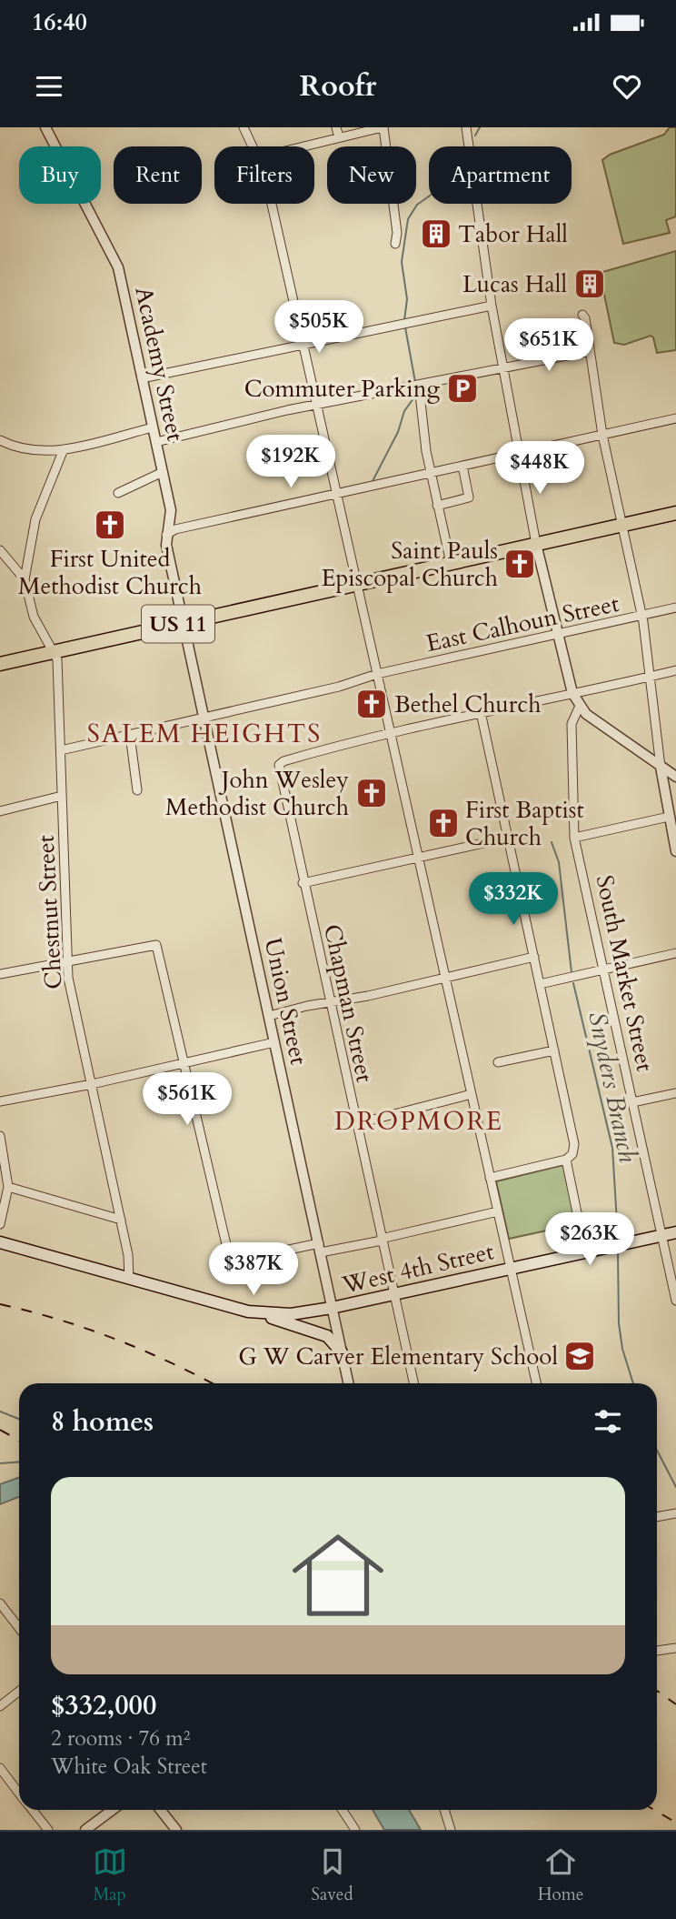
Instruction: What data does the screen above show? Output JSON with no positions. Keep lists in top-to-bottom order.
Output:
{
  "streets": {
    "main road": ["US 11", "West 4th Street"],
    "street": [
      "Academy Street",
      "East Calhoun Street",
      "Chestnut Street",
      "South Market Street",
      "Union Street",
      "Chapman Street"
    ]
  },
  "crossings": [
    ["Academy Street", "US 11"],
    ["Academy Street", "Union Street"],
    ["East Calhoun Street", "Chestnut Street"],
    ["East Calhoun Street", "Union Street"],
    ["US 11", "Chestnut Street"],
    ["US 11", "Union Street"],
    ["Chestnut Street", "West 4th Street"],
    ["South Market Street", "West 4th Street"],
    ["Union Street", "West 4th Street"],
    ["Chapman Street", "West 4th Street"]
  ],
  "districts": ["SALEM HEIGHTS", "DROPMORE"],
  "water": ["Snyders Branch"],
  "places": {
    "building": ["Tabor Hall", "Lucas Hall"],
    "parking": ["Commuter Parking"],
    "church": [
      "First United Methodist Church",
      "Saint Pauls Episcopal Church",
      "Bethel Church",
      "John Wesley Methodist Church",
      "First Baptist Church"
    ],
    "school or university": ["G W Carver Elementary School"]
  },
  "page": {
    "status": "16:40",
    "header": "Roofr",
    "chip": [
      "Buy",
      "Rent",
      "Filters",
      "New",
      "Apartment"
    ],
    "price": [
      "$505K",
      "$651K",
      "$192K",
      "$448K",
      "$332K",
      "$561K",
      "$263K",
      "$387K"
    ],
    "heading": "8 homes",
    "list": [
      {
        "name": "$332,000",
        "note": "2 rooms · 76 m² · White Oak Street"
      }
    ],
    "tabs": ["Map", "Saved", "Home"]
  }
}
